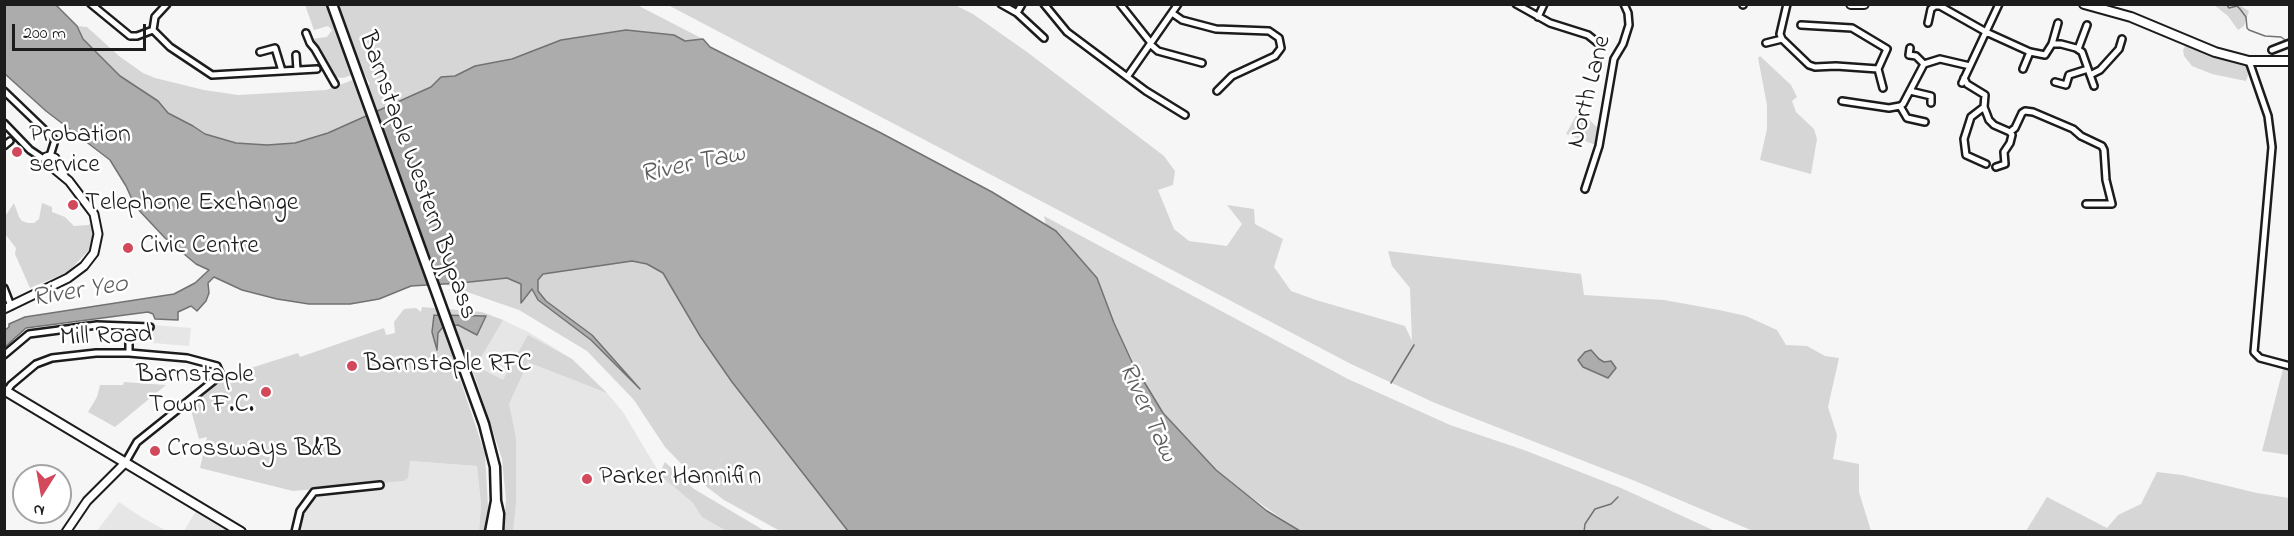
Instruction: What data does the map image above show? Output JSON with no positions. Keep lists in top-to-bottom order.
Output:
{
  "streets": {
    "main road": ["Barnstaple Western Bypass"],
    "street": ["North Lane", "Mill Road"]
  },
  "water": ["River Taw", "River Yeo"],
  "places": [
    "Probation service",
    "Telephone Exchange",
    "Civic Centre",
    "Barnstaple RFC",
    "Barnstaple Town F.C.",
    "Crossways B&B",
    "Parker Hannifin"
  ],
  "scale_bar": "200 m",
  "north": "bottom"
}
